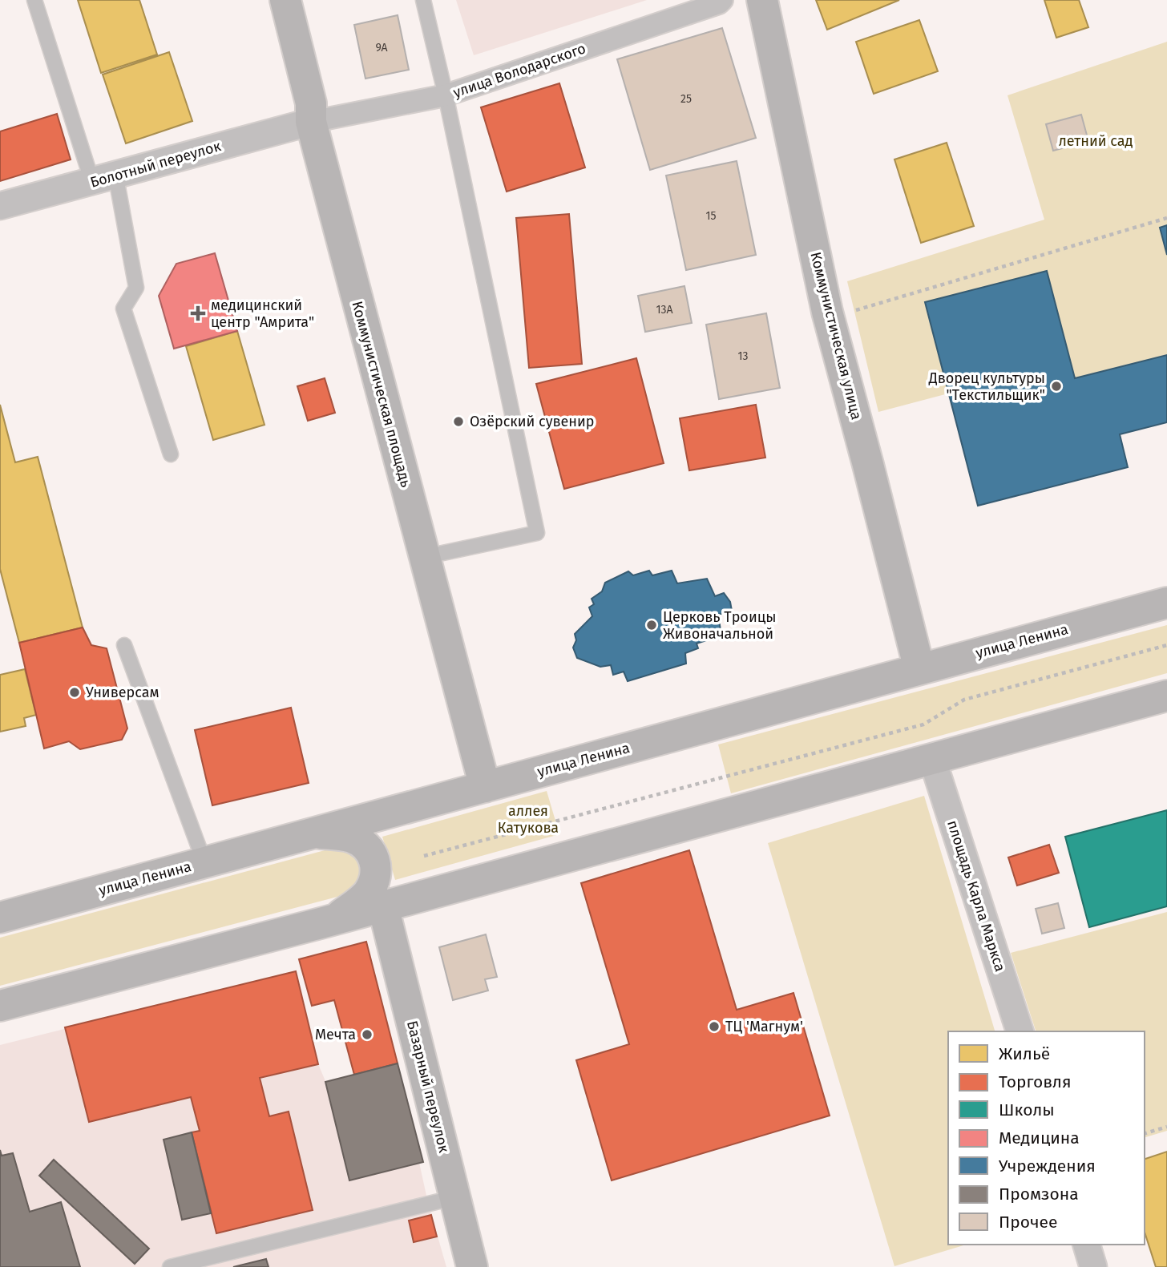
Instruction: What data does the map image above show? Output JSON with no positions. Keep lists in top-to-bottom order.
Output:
{
  "streets": {
    "main road": [
      "Коммунистическая улица",
      "Коммунистическая площадь",
      "улица Ленина",
      "Базарный переулок"
    ],
    "street": ["улица Володарского", "Болотный переулок", "площадь Карла Маркса"]
  },
  "crossings": [
    ["улица Володарского", "Болотный переулок"],
    ["улица Володарского", "Коммунистическая площадь"],
    ["Болотный переулок", "Коммунистическая площадь"],
    ["Коммунистическая улица", "улица Ленина"],
    ["Коммунистическая площадь", "улица Ленина"]
  ],
  "parks": ["летний сад", "аллея Катукова"],
  "places": {
    "health": ["медицинский центр \"Амрита\""],
    "other": [
      "Дворец культуры \"Текстильщик\"",
      "Озёрский сувенир",
      "Церковь Троицы Живоначальной",
      "Универсам",
      "ТЦ 'Магнум'",
      "Мечта"
    ]
  },
  "house_numbers": [
    "9А",
    "25",
    "15",
    "13А",
    "13"
  ],
  "legend": [
    "Жильё",
    "Торговля",
    "Школы",
    "Медицина",
    "Учреждения",
    "Промзона",
    "Прочее"
  ]
}
